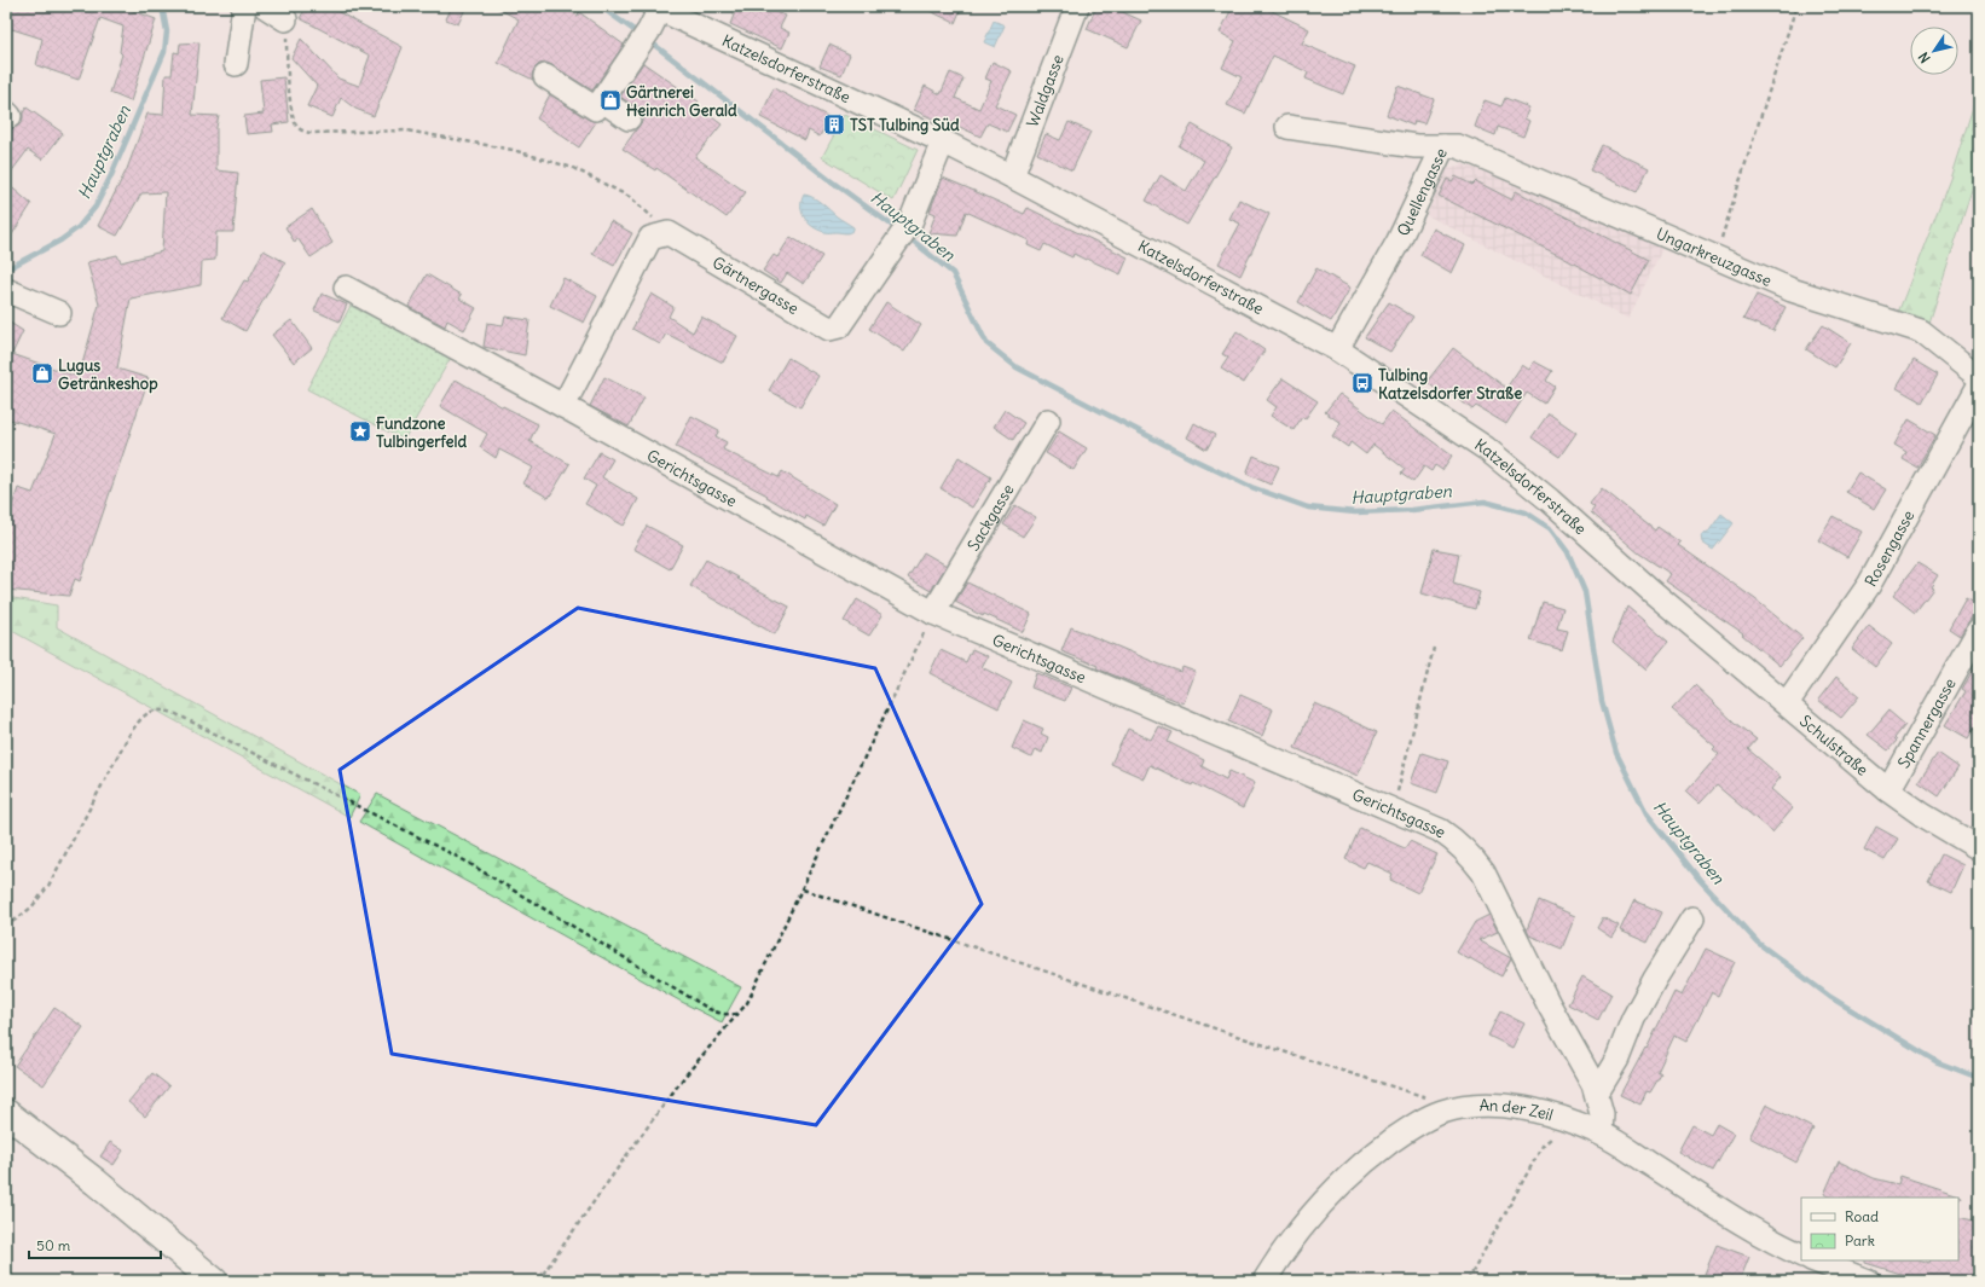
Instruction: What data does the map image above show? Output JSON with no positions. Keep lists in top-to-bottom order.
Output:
{
  "streets": {
    "street": [
      "Katzelsdorferstraße",
      "Waldgasse",
      "Quellengasse",
      "Ungarkreuzgasse",
      "Gärtnergasse",
      "Gerichtsgasse",
      "Sackgasse",
      "Rosengasse",
      "Spannergasse",
      "Schulstraße",
      "An der Zeil"
    ]
  },
  "crossings": [
    ["Katzelsdorferstraße", "Waldgasse"],
    ["Katzelsdorferstraße", "Quellengasse"],
    ["Katzelsdorferstraße", "Gärtnergasse"],
    ["Katzelsdorferstraße", "Schulstraße"],
    ["Quellengasse", "Ungarkreuzgasse"],
    ["Gerichtsgasse", "Sackgasse"],
    ["Gerichtsgasse", "An der Zeil"],
    ["Rosengasse", "Schulstraße"],
    ["Spannergasse", "Schulstraße"]
  ],
  "water": ["Hauptgraben"],
  "places": {
    "shop": ["Gärtnerei Heinrich Gerald", "Lugus Getränkeshop"],
    "building": ["TST Tulbing Süd"],
    "bus stop": ["Tulbing Katzelsdorfer Straße"],
    "place": ["Fundzone Tulbingerfeld"]
  },
  "legend": ["Road", "Park"],
  "scale_bar": "50 m",
  "north": "bottom left"
}
